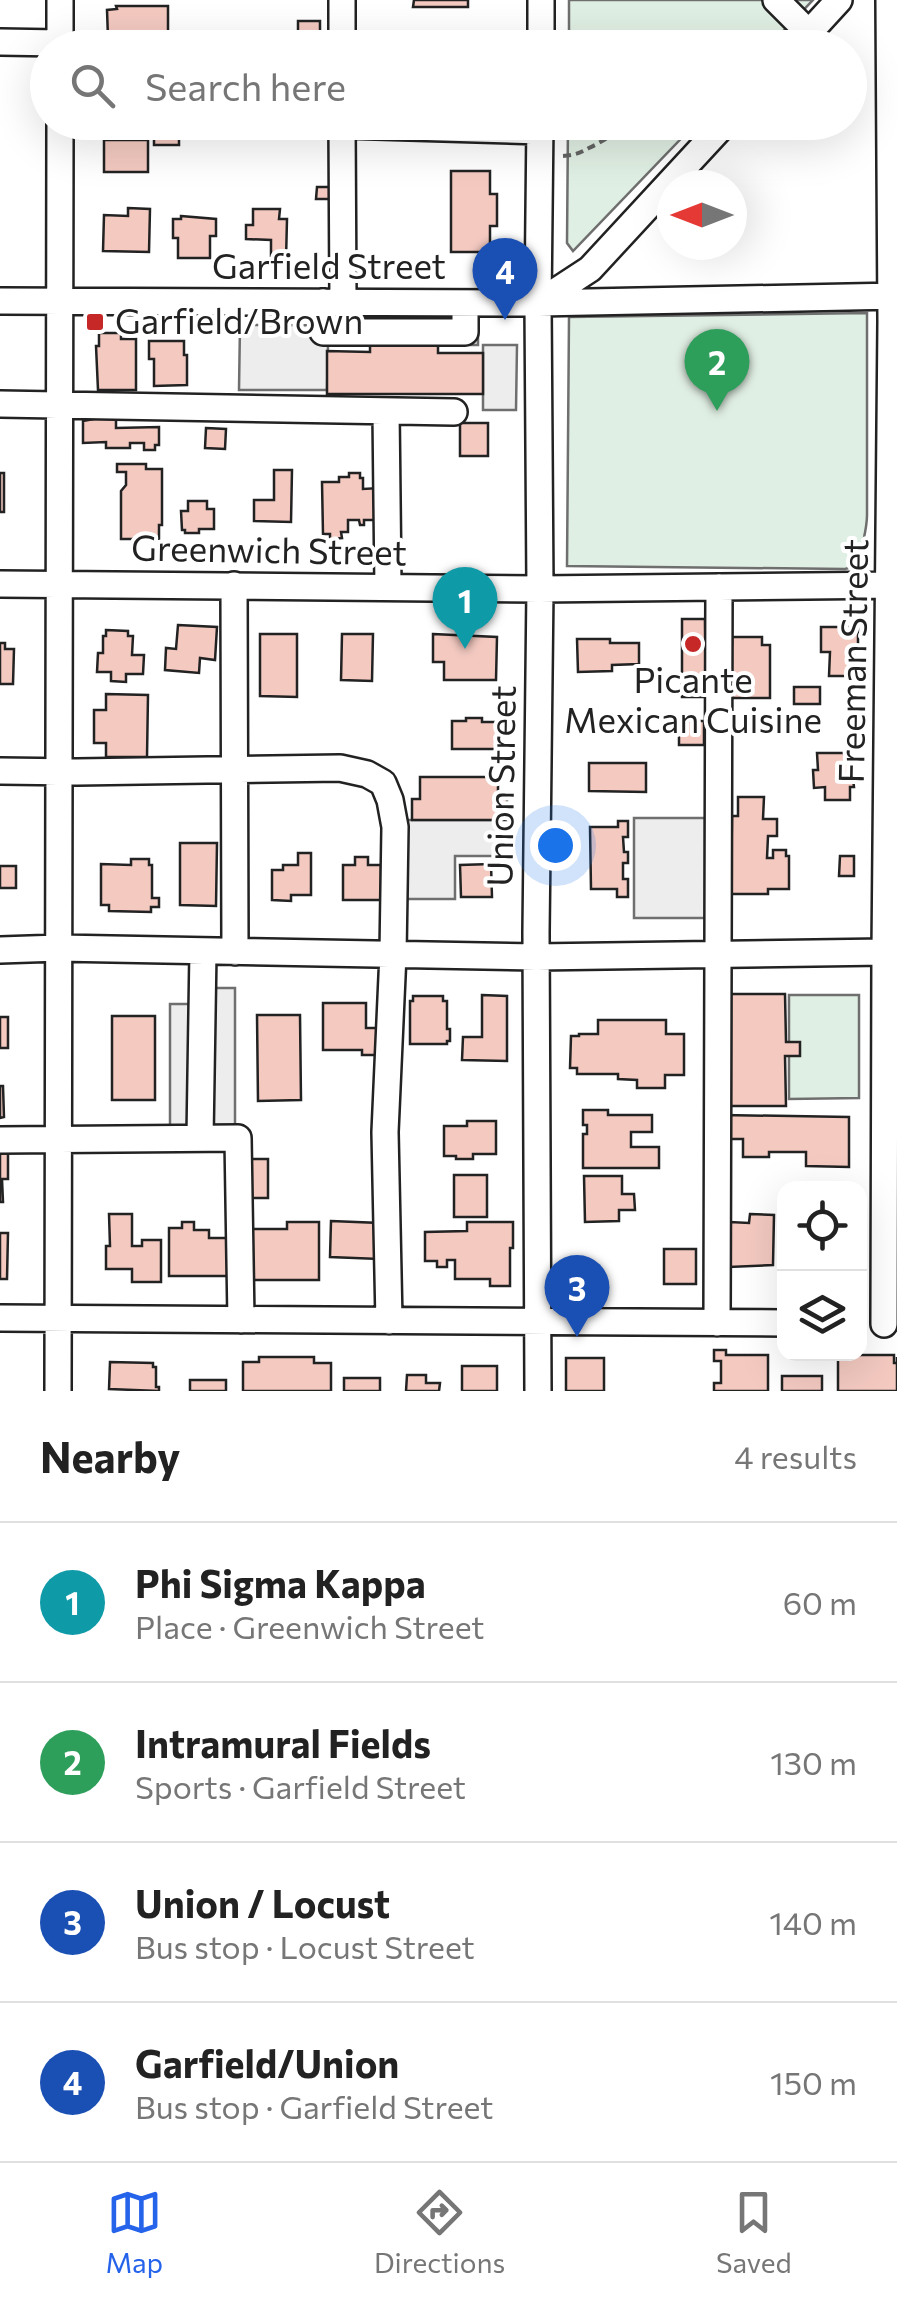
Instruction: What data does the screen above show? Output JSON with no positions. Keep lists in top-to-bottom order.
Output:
{
  "streets": {
    "street": [
      "Garfield Street",
      "Greenwich Street",
      "Freeman Street",
      "Union Street"
    ]
  },
  "crossings": [
    ["Garfield Street", "Freeman Street"],
    ["Garfield Street", "Union Street"],
    ["Greenwich Street", "Freeman Street"],
    ["Greenwich Street", "Union Street"]
  ],
  "places": {
    "transit": ["Garfield/Brown"],
    "other": ["Picante Mexican Cuisine"]
  },
  "north": "left",
  "page": {
    "search": "Search here",
    "pins": [
      "4",
      "2",
      "1",
      "3"
    ],
    "heading": ["Nearby", "4 results"],
    "list": [
      {
        "mark": "1",
        "name": "Phi Sigma Kappa",
        "note": "Place · Greenwich Street",
        "value": "60 m"
      },
      {
        "mark": "2",
        "name": "Intramural Fields",
        "note": "Sports · Garfield Street",
        "value": "130 m"
      },
      {
        "mark": "3",
        "name": "Union / Locust",
        "note": "Bus stop · Locust Street",
        "value": "140 m"
      },
      {
        "mark": "4",
        "name": "Garfield/Union",
        "note": "Bus stop · Garfield Street",
        "value": "150 m"
      }
    ],
    "nav": ["Map", "Directions", "Saved"]
  }
}
